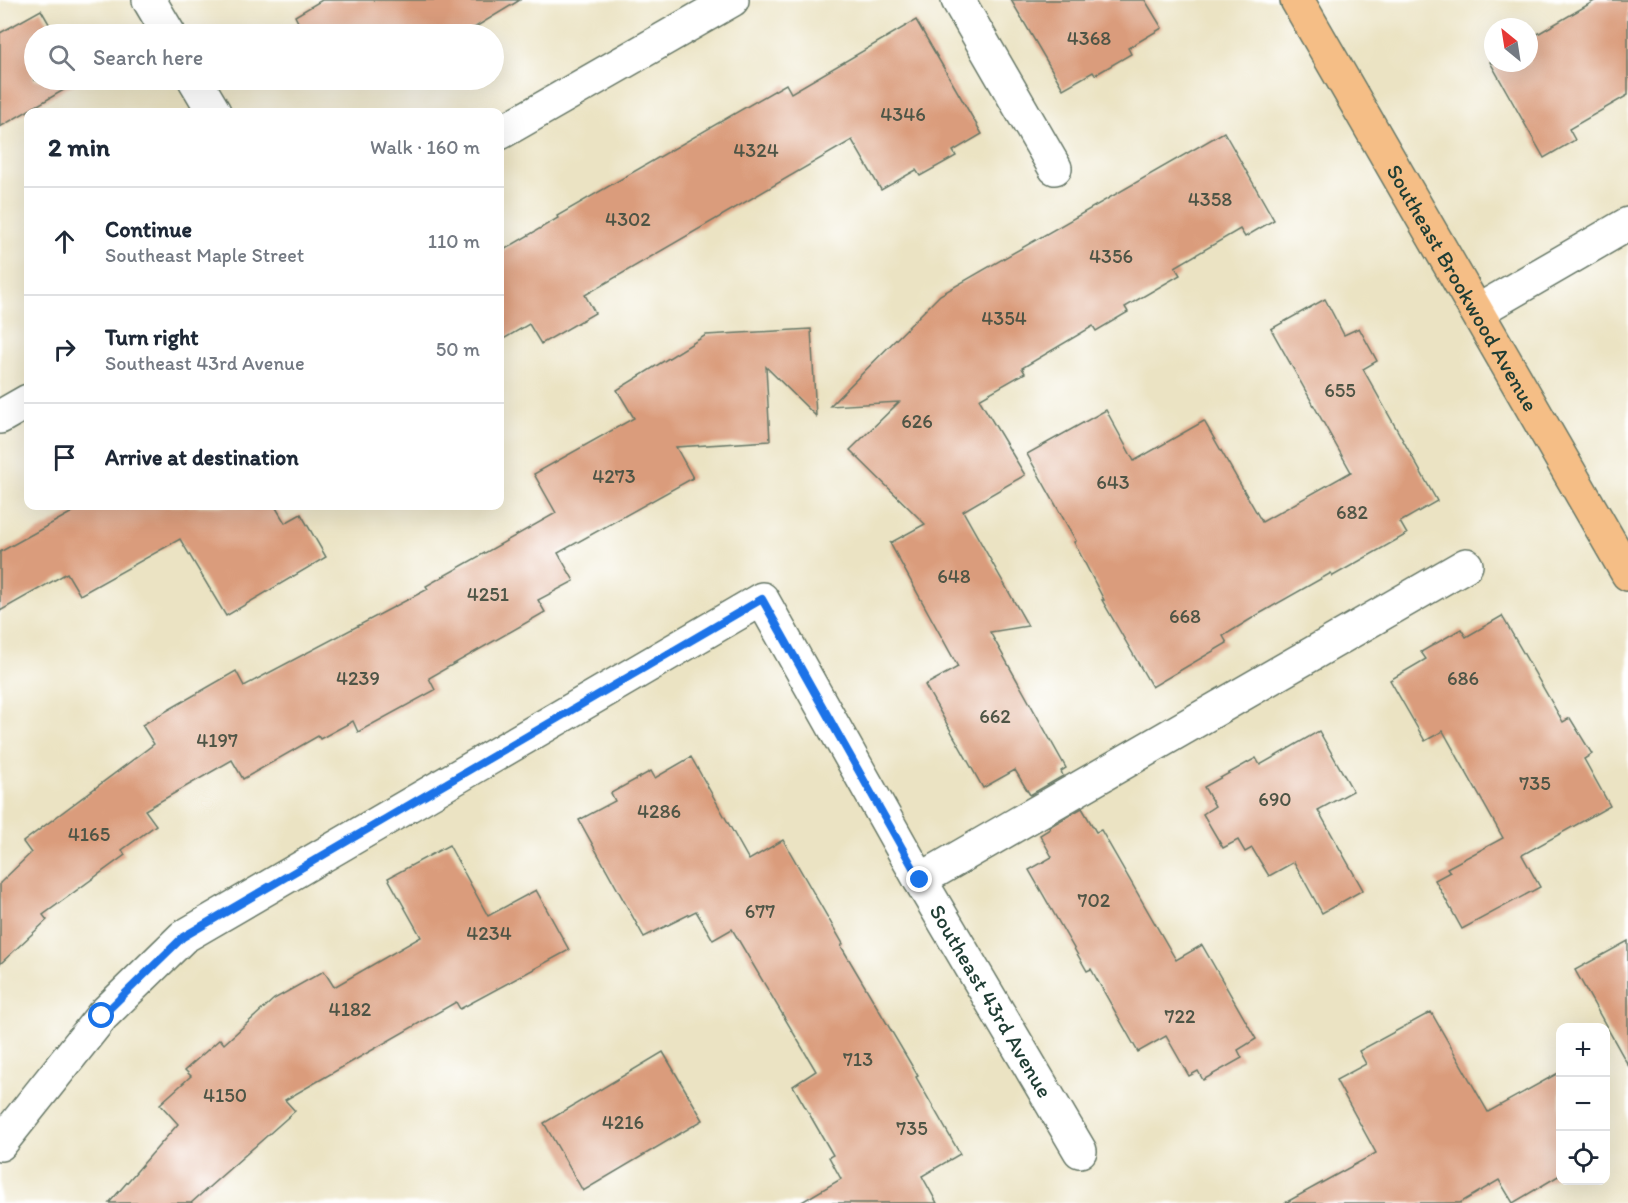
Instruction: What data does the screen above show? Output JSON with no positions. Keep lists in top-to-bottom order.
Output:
{
  "streets": {
    "main road": ["Southeast Brookwood Avenue"],
    "street": ["Southeast 43rd Avenue"]
  },
  "house_numbers": [
    "4368",
    "4346",
    "4324",
    "4358",
    "4302",
    "4356",
    "4354",
    "655",
    "626",
    "4273",
    "643",
    "682",
    "648",
    "4251",
    "668",
    "4239",
    "686",
    "662",
    "4197",
    "735",
    "690",
    "4286",
    "4165",
    "702",
    "677",
    "4234",
    "4182",
    "722",
    "713",
    "4150",
    "4216",
    "735"
  ],
  "north": "top left",
  "page": {
    "search": "Search here",
    "heading": ["2 min", "Walk · 160 m"],
    "list": [
      ["Continue", "Southeast Maple Street", "110 m"],
      ["Turn right", "Southeast 43rd Avenue", "50 m"],
      "Arrive at destination"
    ],
    "map_buttons": ["+", "−"]
  }
}
